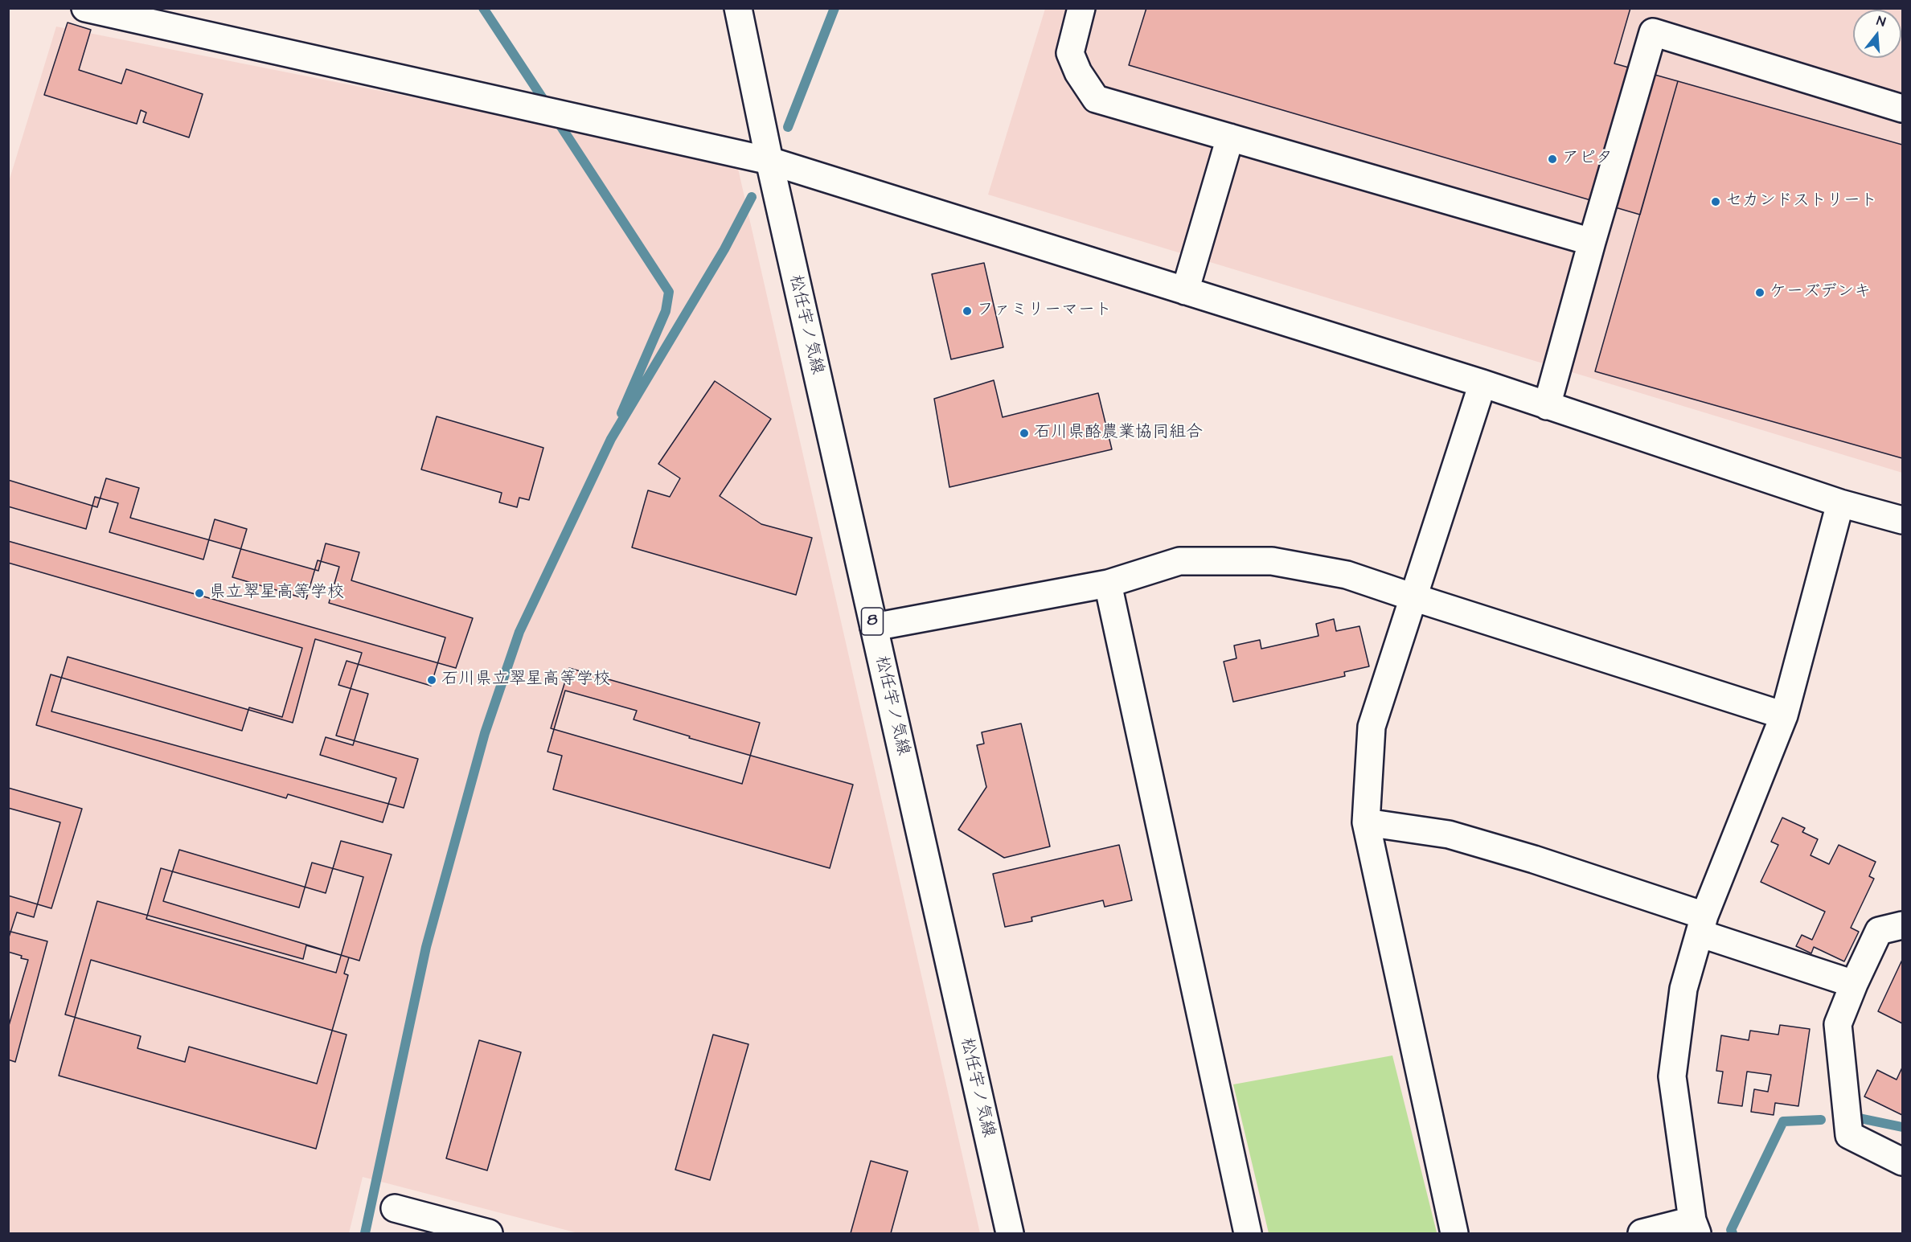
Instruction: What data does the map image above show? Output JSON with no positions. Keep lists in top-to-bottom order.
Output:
{
  "streets": {
    "street": ["松任宇ノ気線", "8"]
  },
  "places": [
    "アピタ",
    "セカンドストリート",
    "ケーズデンキ",
    "ファミリーマート",
    "石川県酪農業協同組合",
    "県立翠星高等学校",
    "石川県立翠星高等学校"
  ],
  "north": "top"
}
